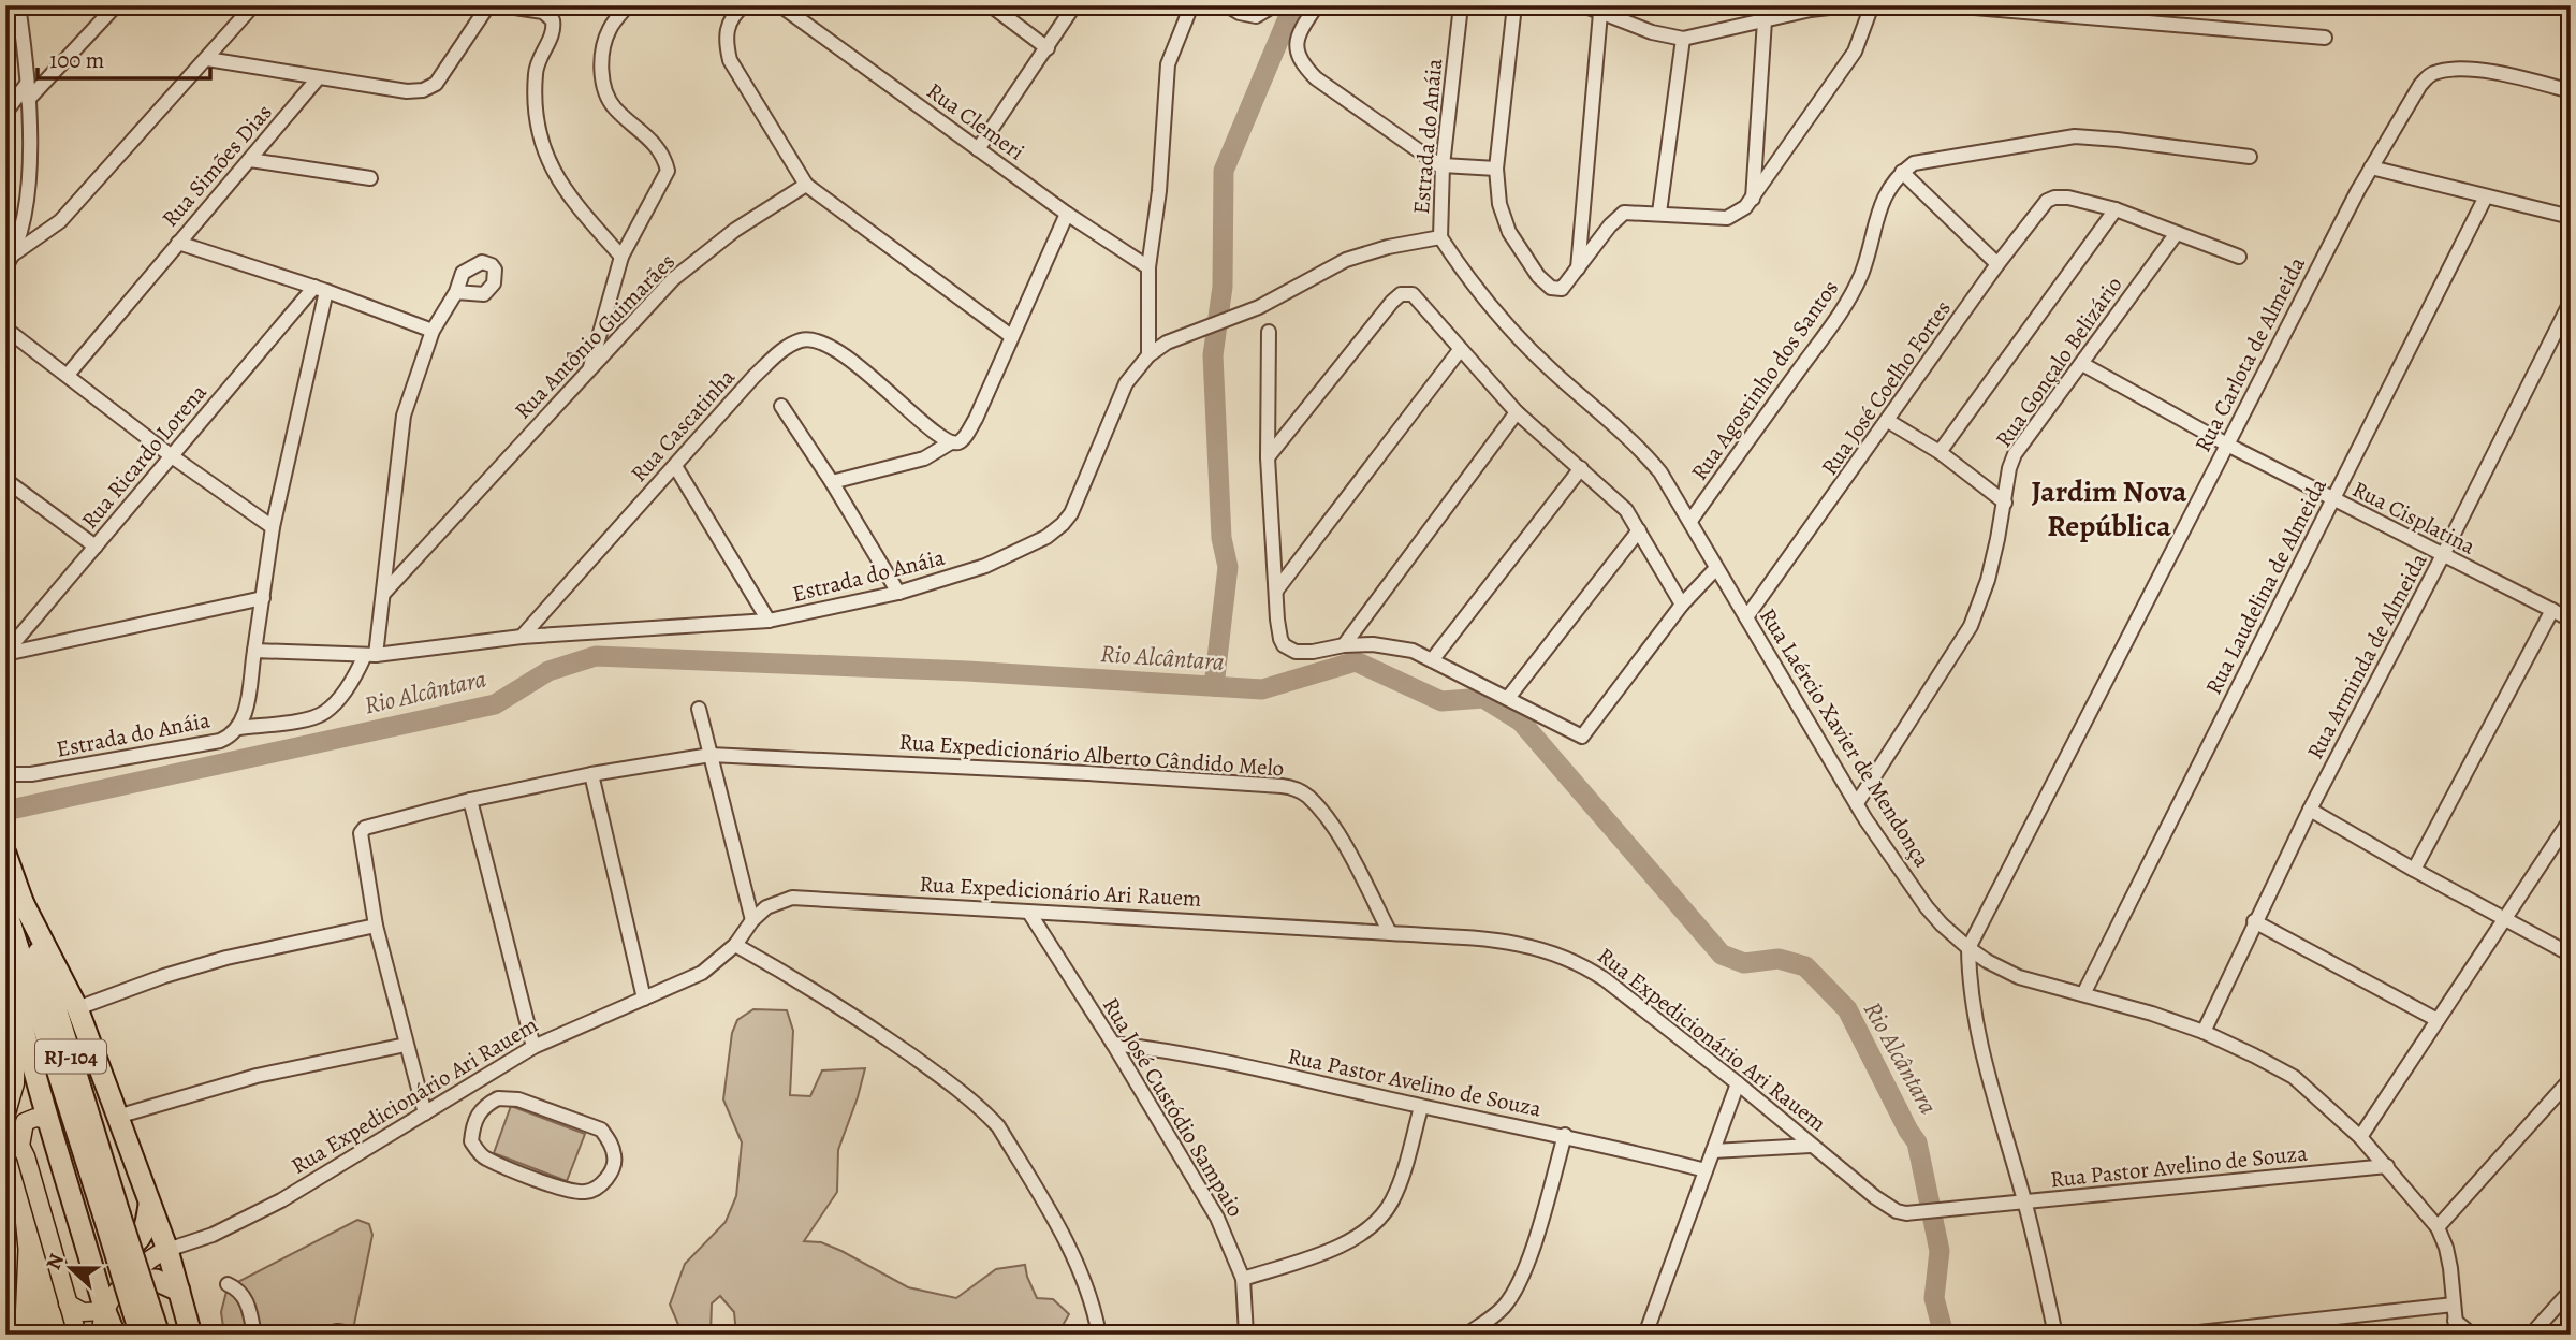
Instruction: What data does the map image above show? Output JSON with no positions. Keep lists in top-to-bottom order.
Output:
{
  "streets": {
    "highway": ["RJ-104"],
    "main road": ["Rua Expedicionário Ari Rauem"],
    "street": [
      "Rua Clemeri",
      "Estrada do Anáia",
      "Rua Simões Dias",
      "Rua Antônio Guimarães",
      "Rua Carlota de Almeida",
      "Rua Gonçalo Belizário",
      "Rua Agostinho dos Santos",
      "Rua José Coelho Fortes",
      "Rua Cascatinha",
      "Rua Ricardo Lorena",
      "Rua Cisplatina",
      "Rua Laudelina de Almeida",
      "Rua Arminda de Almeida",
      "Rua Laércio Xavier de Mendonça",
      "Rua Expedicionário Alberto Cândido Melo",
      "Rua Pastor Avelino de Souza",
      "Rua José Custódio Sampaio"
    ]
  },
  "crossings": [
    ["Estrada do Anáia", "Rua Cascatinha"],
    ["Estrada do Anáia", "Rua Laércio Xavier de Mendonça"],
    ["Rua Carlota de Almeida", "Rua Cisplatina"],
    ["Rua Carlota de Almeida", "Rua Laércio Xavier de Mendonça"],
    ["Rua Gonçalo Belizário", "Rua Cisplatina"],
    ["Rua Gonçalo Belizário", "Rua Laércio Xavier de Mendonça"],
    ["Rua Agostinho dos Santos", "Rua Laércio Xavier de Mendonça"],
    ["Rua José Coelho Fortes", "Rua Laércio Xavier de Mendonça"],
    ["Rua Cisplatina", "Rua Laudelina de Almeida"],
    ["Rua Cisplatina", "Rua Arminda de Almeida"],
    ["Rua Laudelina de Almeida", "Rua Laércio Xavier de Mendonça"],
    ["Rua Arminda de Almeida", "Rua Laércio Xavier de Mendonça"],
    ["Rua Laércio Xavier de Mendonça", "Rua Pastor Avelino de Souza"],
    ["Rua Expedicionário Alberto Cândido Melo", "Rua Expedicionário Ari Rauem"],
    ["Rua Expedicionário Ari Rauem", "Rua Pastor Avelino de Souza"],
    ["Rua Expedicionário Ari Rauem", "Rua José Custódio Sampaio"],
    ["Rua Pastor Avelino de Souza", "Rua José Custódio Sampaio"]
  ],
  "districts": ["Jardim Nova República"],
  "water": ["Rio Alcântara"],
  "scale_bar": "100 m",
  "north": "left"
}
